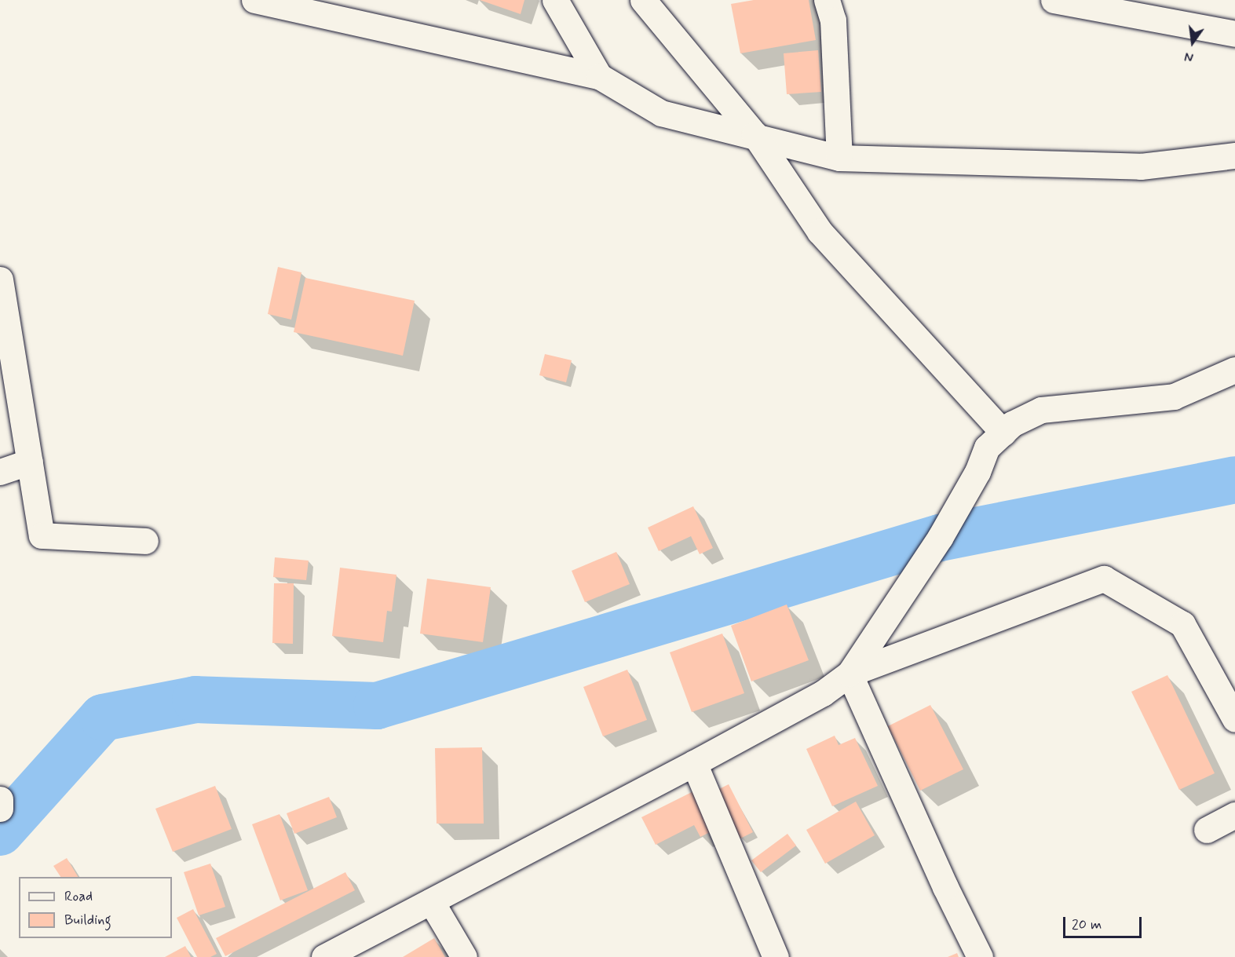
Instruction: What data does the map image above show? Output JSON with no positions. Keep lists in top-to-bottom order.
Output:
{
  "legend": ["Road", "Building"],
  "scale_bar": "20 m",
  "north": "bottom"
}
